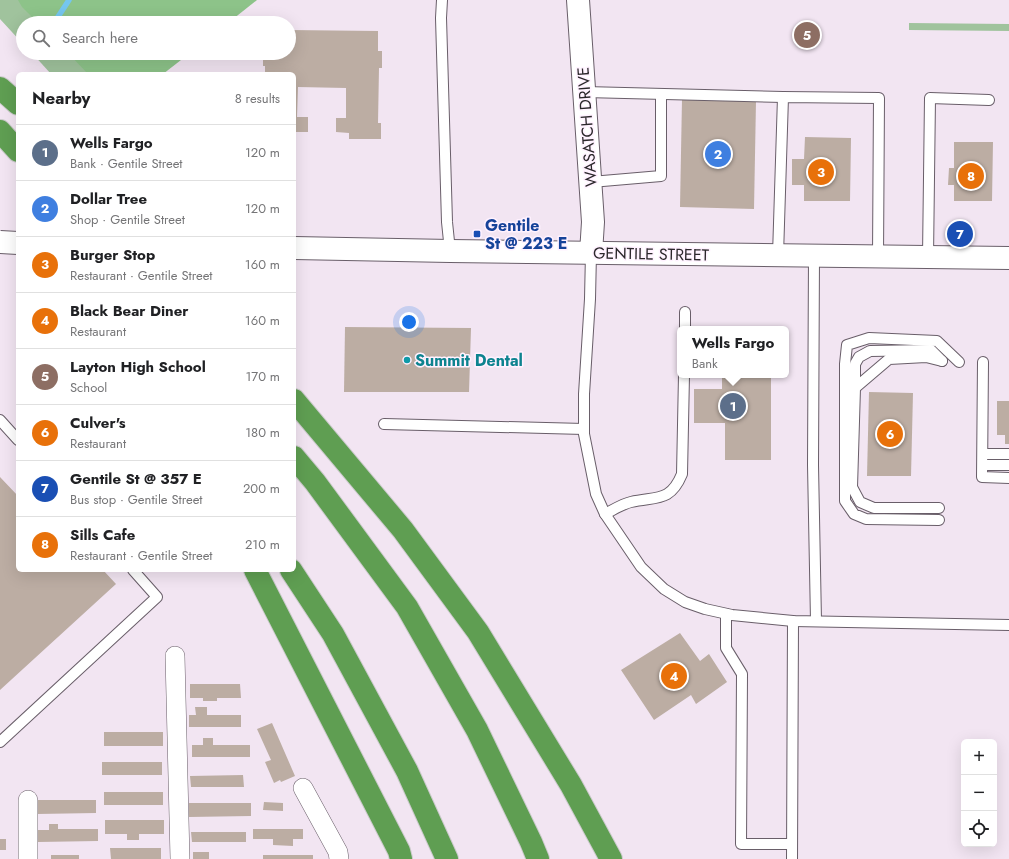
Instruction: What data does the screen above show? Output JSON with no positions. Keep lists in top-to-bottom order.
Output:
{
  "streets": {
    "main road": ["WASATCH DRIVE", "GENTILE STREET"]
  },
  "crossings": [
    ["WASATCH DRIVE", "GENTILE STREET"]
  ],
  "places": {
    "transit": ["Gentile St @ 223 E"],
    "other": ["Summit Dental"]
  },
  "page": {
    "search": "Search here",
    "pins": [
      "5",
      "2",
      "3",
      "8",
      "7",
      "1",
      "6",
      "4"
    ],
    "heading": ["Nearby", "8 results"],
    "list": [
      {
        "mark": "1",
        "name": "Wells Fargo",
        "note": "Bank · Gentile Street",
        "value": "120 m"
      },
      {
        "mark": "2",
        "name": "Dollar Tree",
        "note": "Shop · Gentile Street",
        "value": "120 m"
      },
      {
        "mark": "3",
        "name": "Burger Stop",
        "note": "Restaurant · Gentile Street",
        "value": "160 m"
      },
      {
        "mark": "4",
        "name": "Black Bear Diner",
        "note": "Restaurant",
        "value": "160 m"
      },
      {
        "mark": "5",
        "name": "Layton High School",
        "note": "School",
        "value": "170 m"
      },
      {
        "mark": "6",
        "name": "Culver's",
        "note": "Restaurant",
        "value": "180 m"
      },
      {
        "mark": "7",
        "name": "Gentile St @ 357 E",
        "note": "Bus stop · Gentile Street",
        "value": "200 m"
      },
      {
        "mark": "8",
        "name": "Sills Cafe",
        "note": "Restaurant · Gentile Street",
        "value": "210 m"
      }
    ],
    "popup": ["Wells Fargo", "Bank"],
    "map_buttons": ["+", "−"]
  }
}
